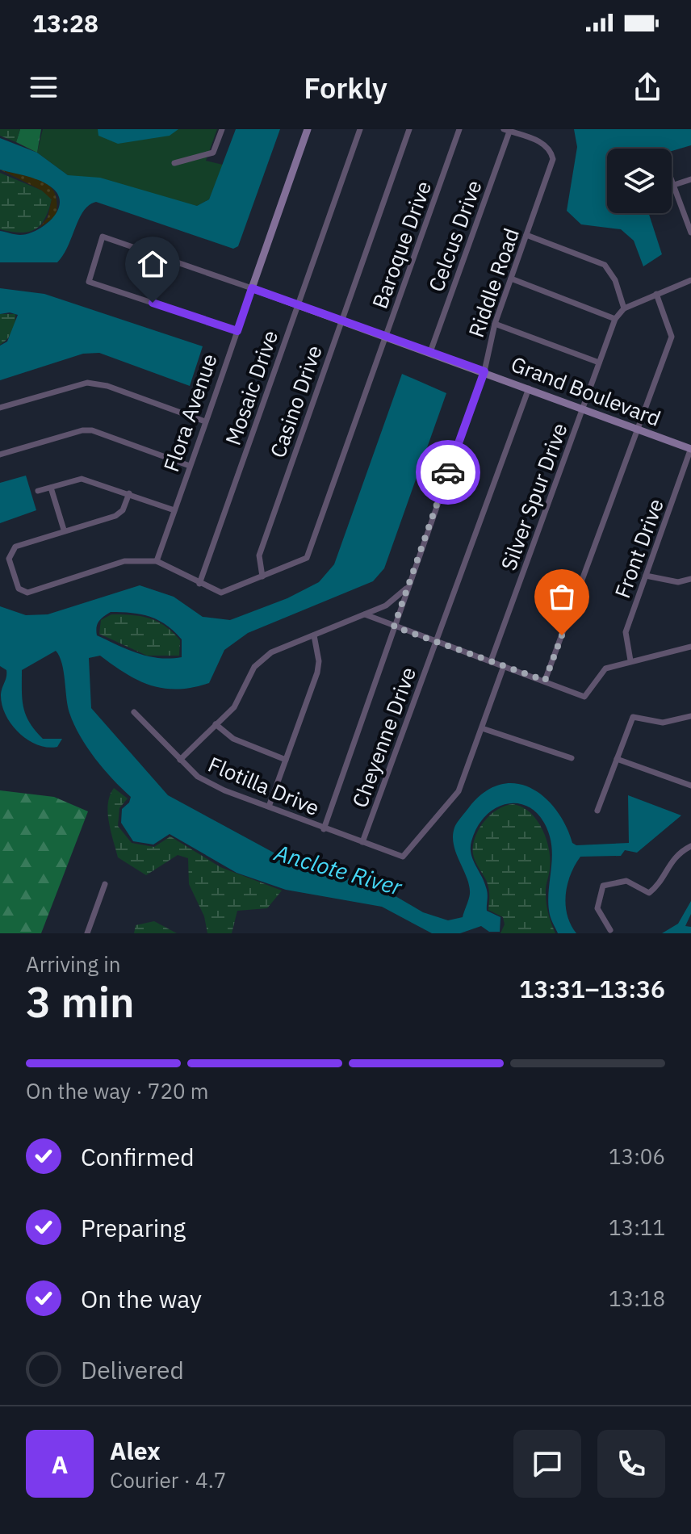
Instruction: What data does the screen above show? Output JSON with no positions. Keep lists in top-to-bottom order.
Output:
{
  "streets": {
    "street": [
      "Celcus Drive",
      "Baroque Drive",
      "Riddle Road",
      "Mosaic Drive",
      "Grand Boulevard",
      "Casino Drive",
      "Flora Avenue",
      "Silver Spur Drive",
      "Front Drive",
      "Cheyenne Drive",
      "Flotilla Drive"
    ]
  },
  "crossings": [
    ["Celcus Drive", "Riddle Road"],
    ["Celcus Drive", "Grand Boulevard"],
    ["Baroque Drive", "Mosaic Drive"],
    ["Baroque Drive", "Grand Boulevard"],
    ["Baroque Drive", "Casino Drive"],
    ["Riddle Road", "Grand Boulevard"],
    ["Riddle Road", "Flotilla Drive"],
    ["Mosaic Drive", "Grand Boulevard"],
    ["Grand Boulevard", "Casino Drive"],
    ["Grand Boulevard", "Flora Avenue"],
    ["Grand Boulevard", "Silver Spur Drive"],
    ["Grand Boulevard", "Front Drive"],
    ["Grand Boulevard", "Cheyenne Drive"],
    ["Cheyenne Drive", "Flotilla Drive"]
  ],
  "water": ["Anclote River"],
  "page": {
    "status": "13:28",
    "header": "Forkly",
    "heading": ["3 min", "Arriving in", "13:31–13:36"],
    "panel": ["Alex", "Courier · 4.7"],
    "bar": "On the way · 720 m",
    "list": [
      ["Confirmed", "13:06"],
      ["Preparing", "13:11"],
      ["On the way", "13:18"],
      "Delivered"
    ],
    "round": "A"
  }
}
